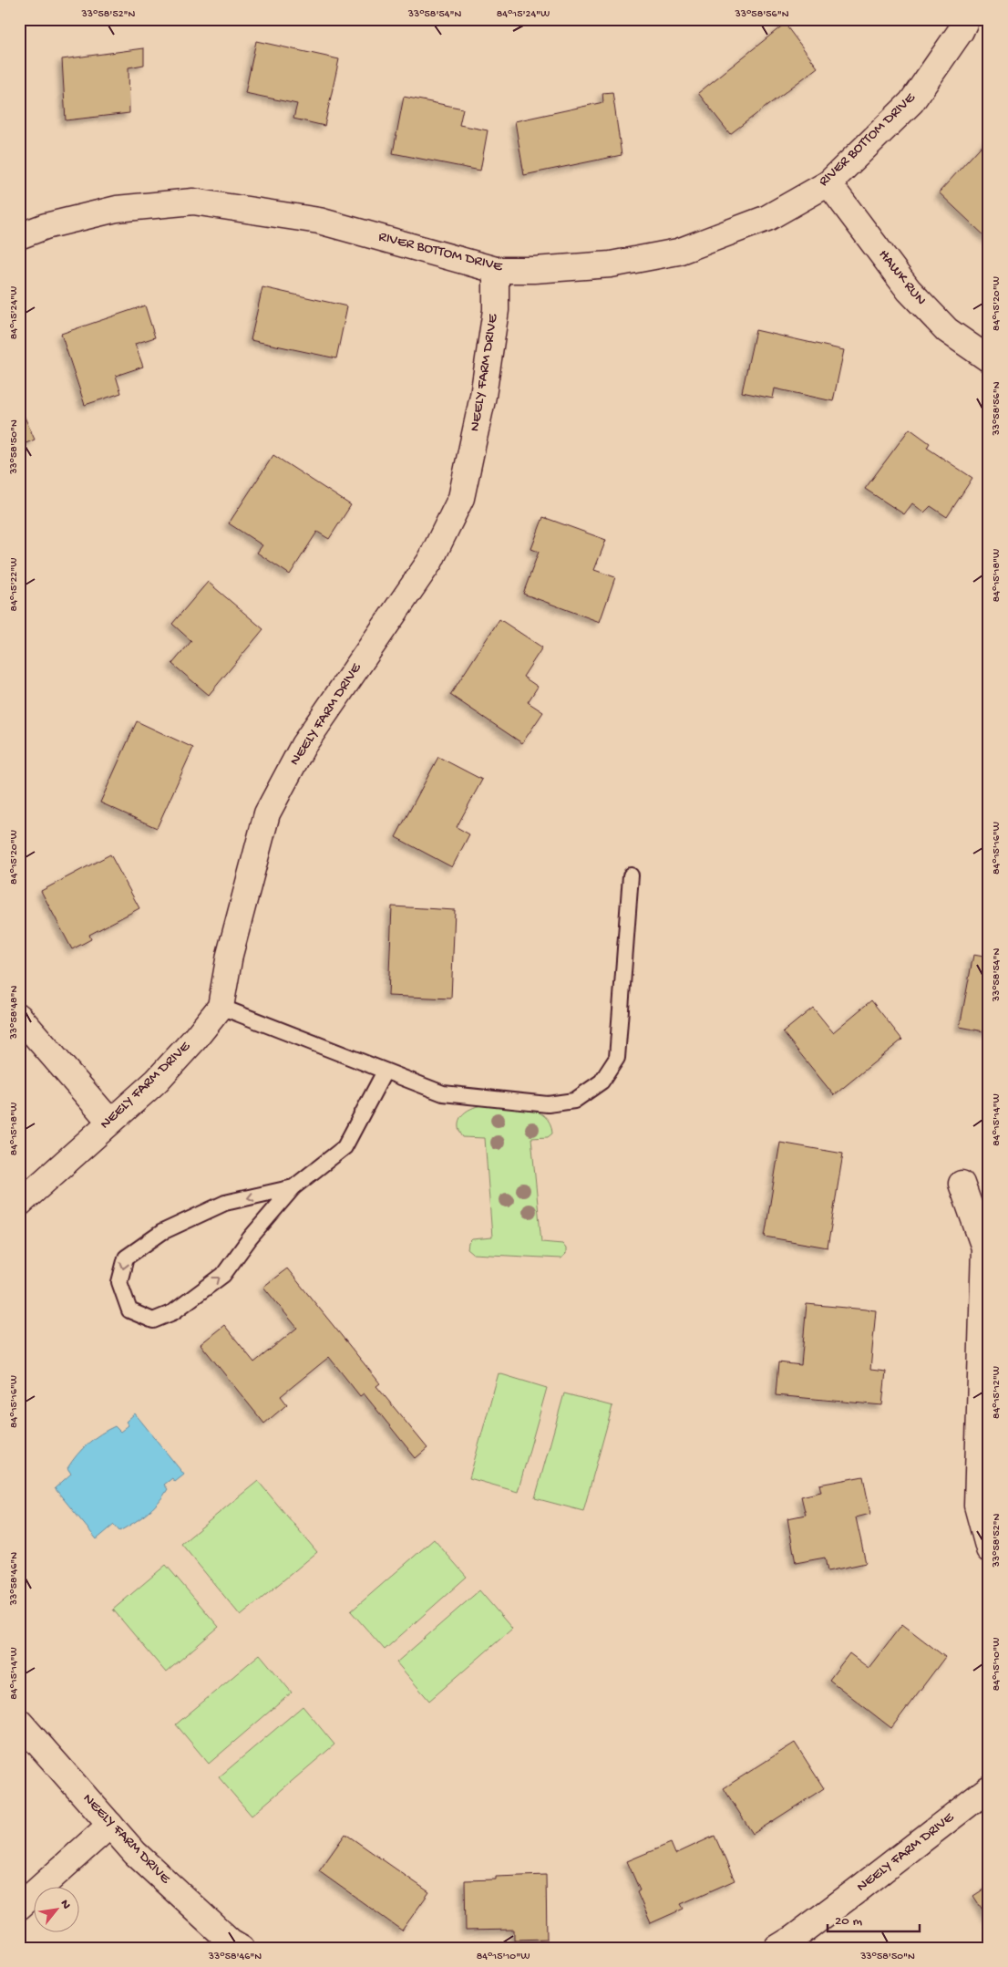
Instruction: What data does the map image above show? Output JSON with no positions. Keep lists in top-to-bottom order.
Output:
{
  "streets": {
    "street": ["RIVER BOTTOM DRIVE", "HAWK RUN", "NEELY FARM DRIVE"]
  },
  "crossings": [
    ["RIVER BOTTOM DRIVE", "HAWK RUN"],
    ["RIVER BOTTOM DRIVE", "NEELY FARM DRIVE"]
  ],
  "scale_bar": "20 m",
  "north": "top right",
  "coordinates": [
    "33°58'52\"N",
    "33°58'54\"N",
    "84°15'24\"W",
    "33°58'56\"N",
    "84°15'20\"W",
    "33°58'50\"N",
    "84°15'18\"W",
    "84°15'22\"W",
    "84°15'16\"W",
    "33°58'48\"N",
    "84°15'14\"W",
    "84°15'12\"W",
    "33°58'46\"N",
    "84°15'10\"W"
  ]
}
